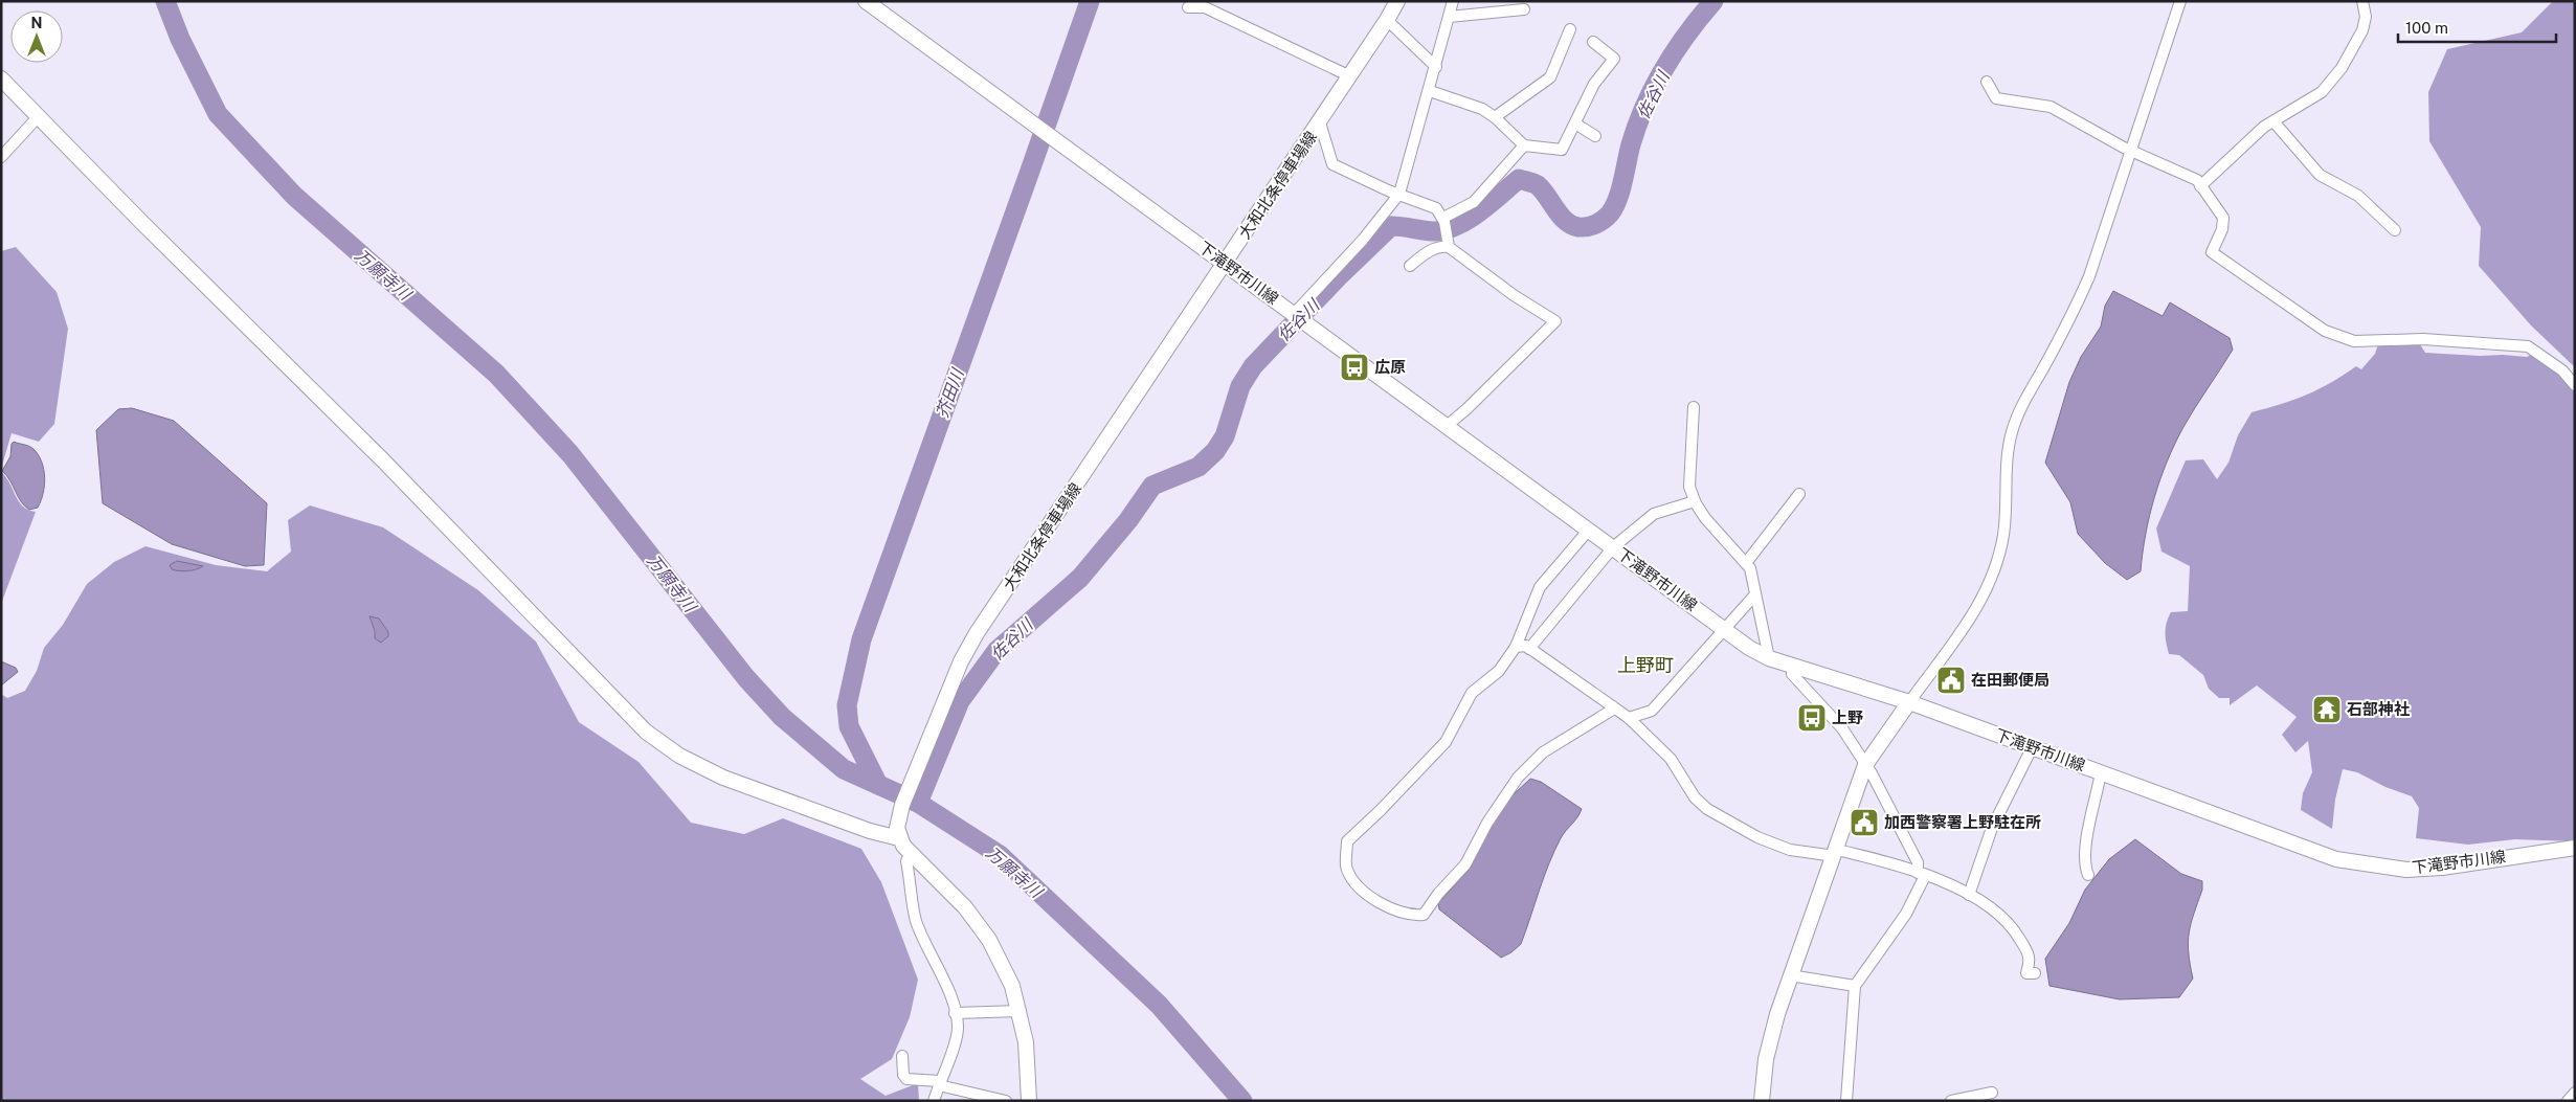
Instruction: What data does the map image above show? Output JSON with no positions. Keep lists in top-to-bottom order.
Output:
{
  "streets": {
    "main road": ["大和北条停車場線", "下滝野市川線"]
  },
  "crossings": [
    ["大和北条停車場線", "下滝野市川線"]
  ],
  "districts": ["上野町"],
  "water": ["佐谷川", "万願寺川", "芥田川"],
  "places": {
    "bus stop": ["広原", "上野"],
    "public building": ["在田郵便局", "加西警察署上野駐在所"],
    "temple": ["石部神社"]
  },
  "scale_bar": "100 m",
  "north": "top"
}
